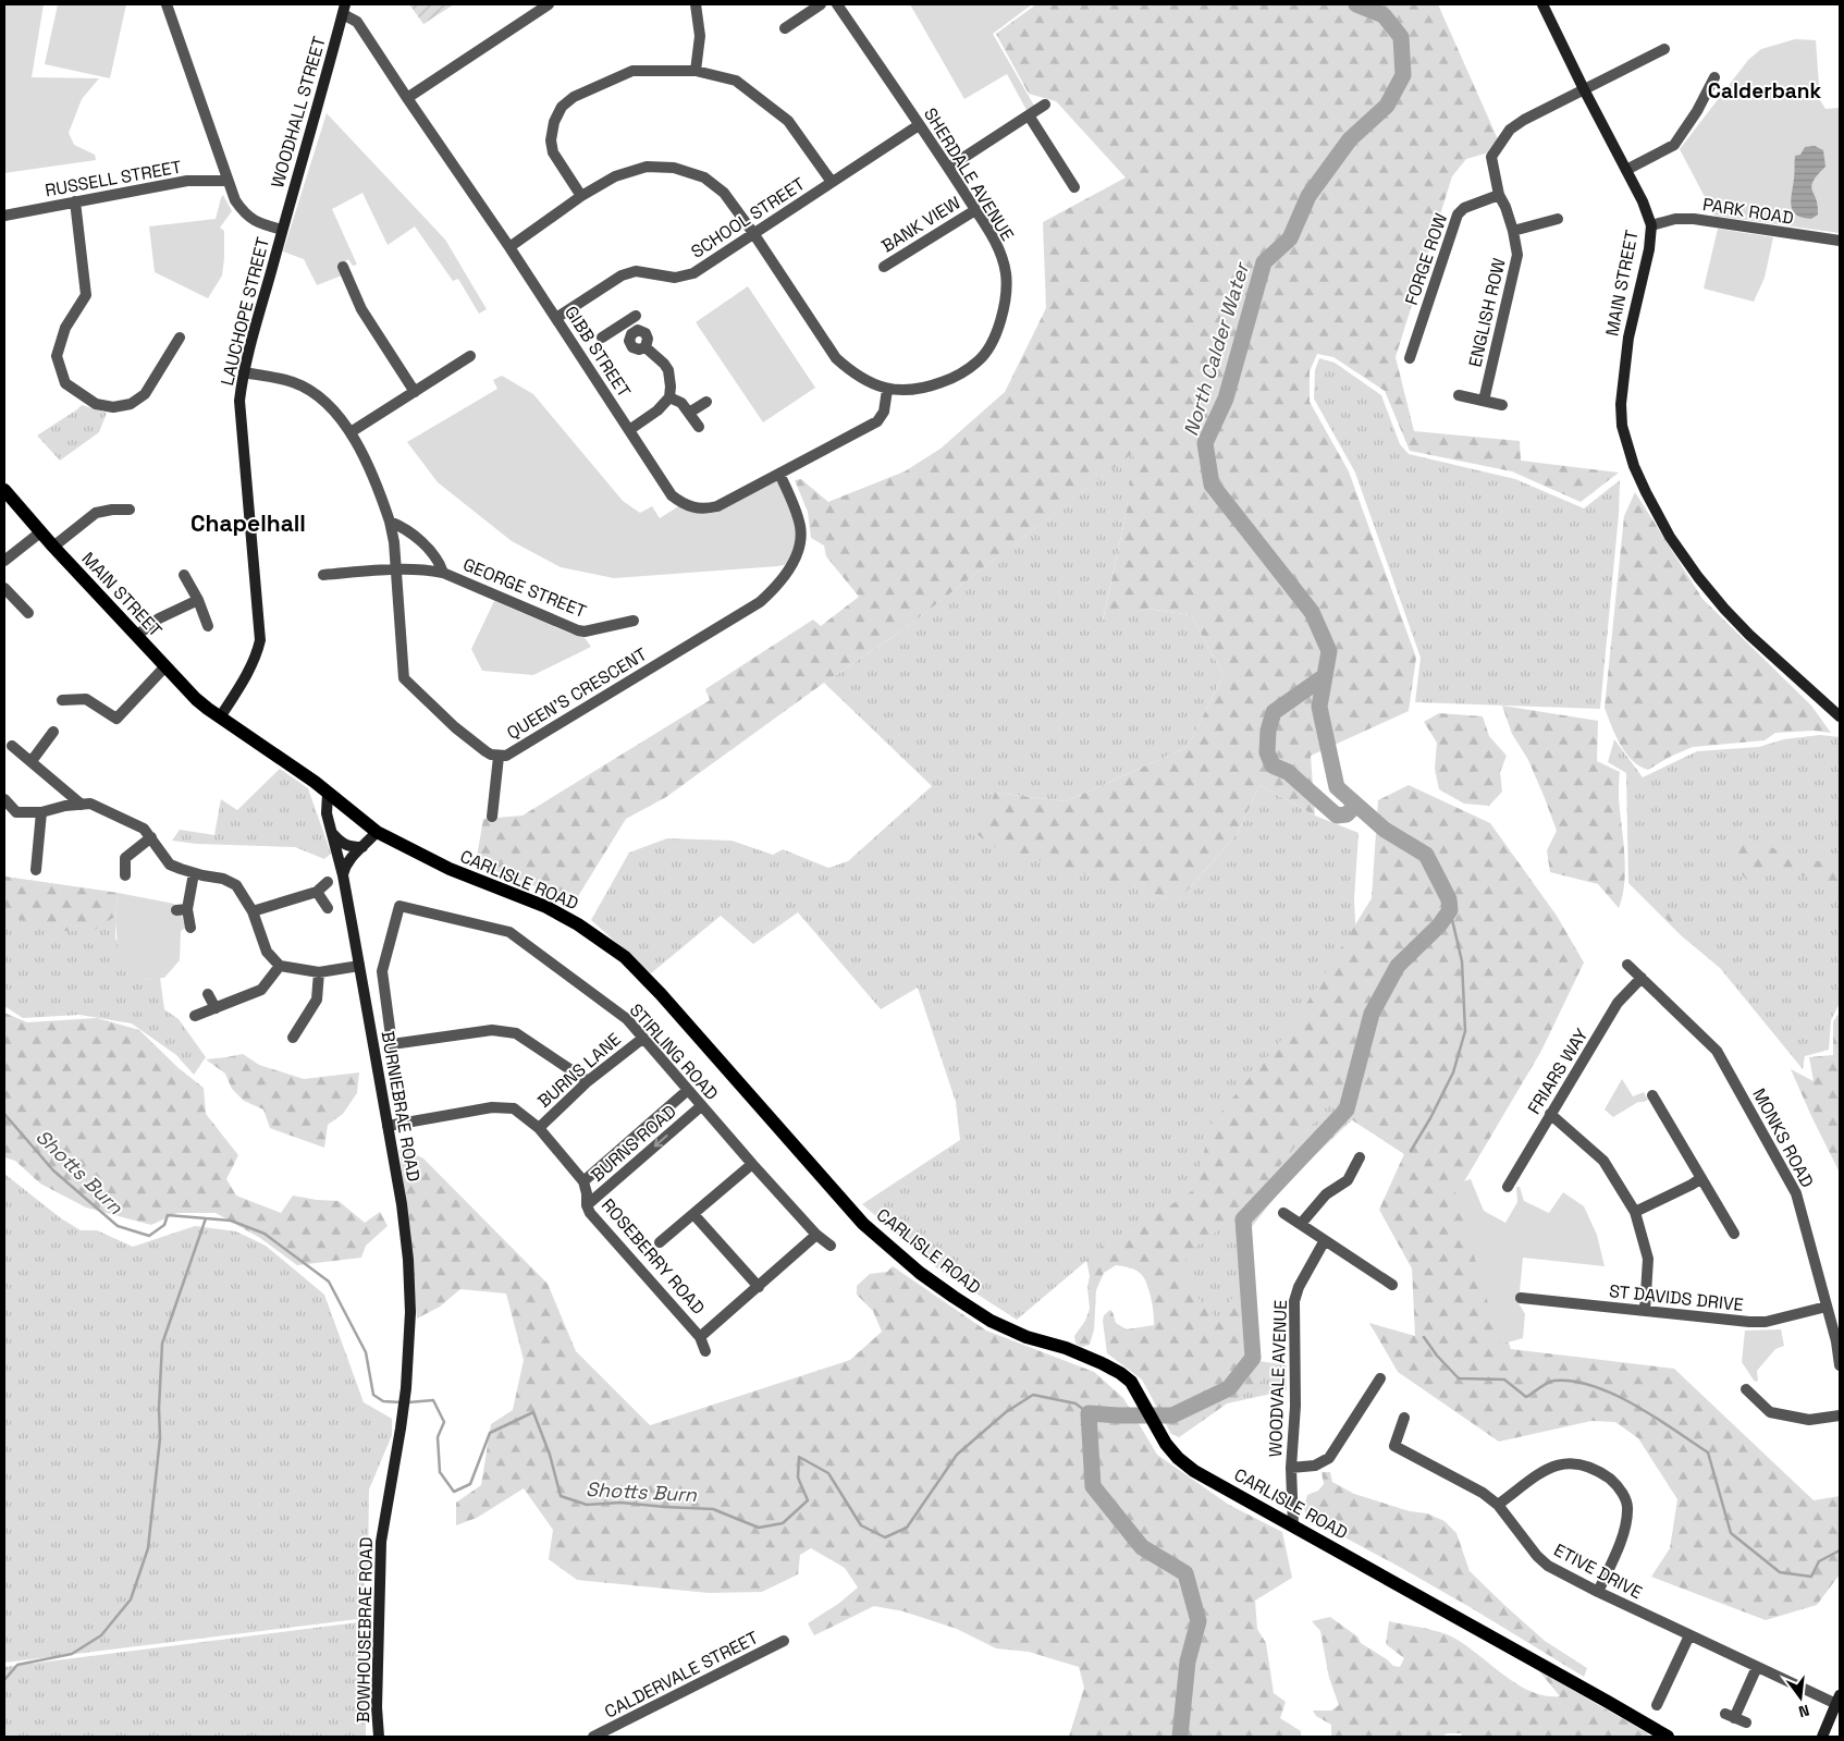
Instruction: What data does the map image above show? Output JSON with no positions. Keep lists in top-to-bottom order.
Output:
{
  "streets": {
    "main road": ["MAIN STREET", "CARLISLE ROAD"],
    "street": [
      "WOODHALL STREET",
      "SHERDALE AVENUE",
      "RUSSELL STREET",
      "PARK ROAD",
      "SCHOOL STREET",
      "BANK VIEW",
      "FORGE ROW",
      "LAUCHOPE STREET",
      "ENGLISH ROW",
      "GIBB STREET",
      "GEORGE STREET",
      "QUEEN'S CRESCENT",
      "STIRLING ROAD",
      "BURNS LANE",
      "FRIARS WAY",
      "BURNIEBRAE ROAD",
      "MONKS ROAD",
      "BURNS ROAD",
      "ROSEBERRY ROAD",
      "ST DAVIDS DRIVE",
      "WOODVALE AVENUE",
      "ETIVE DRIVE",
      "BOWHOUSEBRAE ROAD",
      "CALDERVALE STREET"
    ]
  },
  "crossings": [
    ["WOODHALL STREET", "LAUCHOPE STREET"],
    ["WOODHALL STREET", "GIBB STREET"],
    ["SHERDALE AVENUE", "SCHOOL STREET"],
    ["SHERDALE AVENUE", "BANK VIEW"],
    ["SHERDALE AVENUE", "GIBB STREET"],
    ["PARK ROAD", "MAIN STREET"],
    ["SCHOOL STREET", "GIBB STREET"],
    ["FORGE ROW", "ENGLISH ROW"],
    ["MAIN STREET", "LAUCHOPE STREET"],
    ["MAIN STREET", "ENGLISH ROW"],
    ["MAIN STREET", "CARLISLE ROAD"],
    ["LAUCHOPE STREET", "CARLISLE ROAD"],
    ["GIBB STREET", "QUEEN'S CRESCENT"],
    ["GEORGE STREET", "QUEEN'S CRESCENT"],
    ["CARLISLE ROAD", "BURNIEBRAE ROAD"],
    ["CARLISLE ROAD", "WOODVALE AVENUE"],
    ["STIRLING ROAD", "BURNS LANE"],
    ["STIRLING ROAD", "BURNS ROAD"],
    ["FRIARS WAY", "MONKS ROAD"],
    ["BURNIEBRAE ROAD", "BOWHOUSEBRAE ROAD"],
    ["MONKS ROAD", "ST DAVIDS DRIVE"],
    ["BURNS ROAD", "ROSEBERRY ROAD"]
  ],
  "districts": ["Calderbank", "Chapelhall"],
  "water": ["North Calder Water", "Shotts Burn"],
  "north": "bottom"
}
